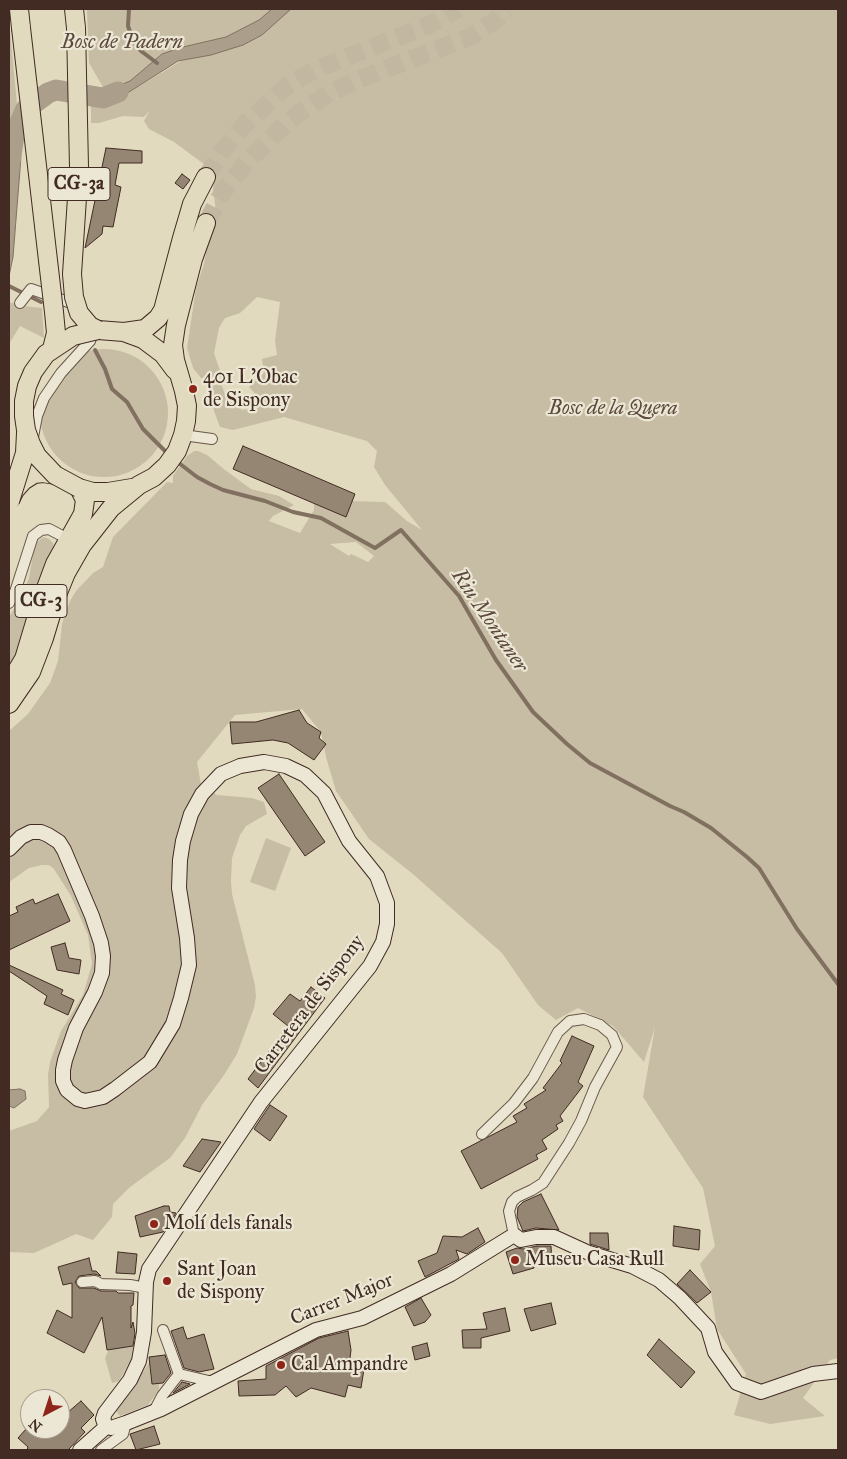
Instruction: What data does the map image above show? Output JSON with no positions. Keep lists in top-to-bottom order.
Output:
{
  "streets": {
    "highway": ["CG-3a", "CG-3"],
    "main road": ["Carretera de Sispony", "Carrer Major"]
  },
  "crossings": [
    ["CG-3a", "CG-3"],
    ["Carretera de Sispony", "Carrer Major"]
  ],
  "water": ["Riu Montaner"],
  "parks": ["Bosc de Padern", "Bosc de la Quera"],
  "places": [
    "401 L'Obac de Sispony",
    "Molí dels fanals",
    "Museu Casa Rull",
    "Sant Joan de Sispony",
    "Cal Ampandre"
  ],
  "north": "bottom left"
}
